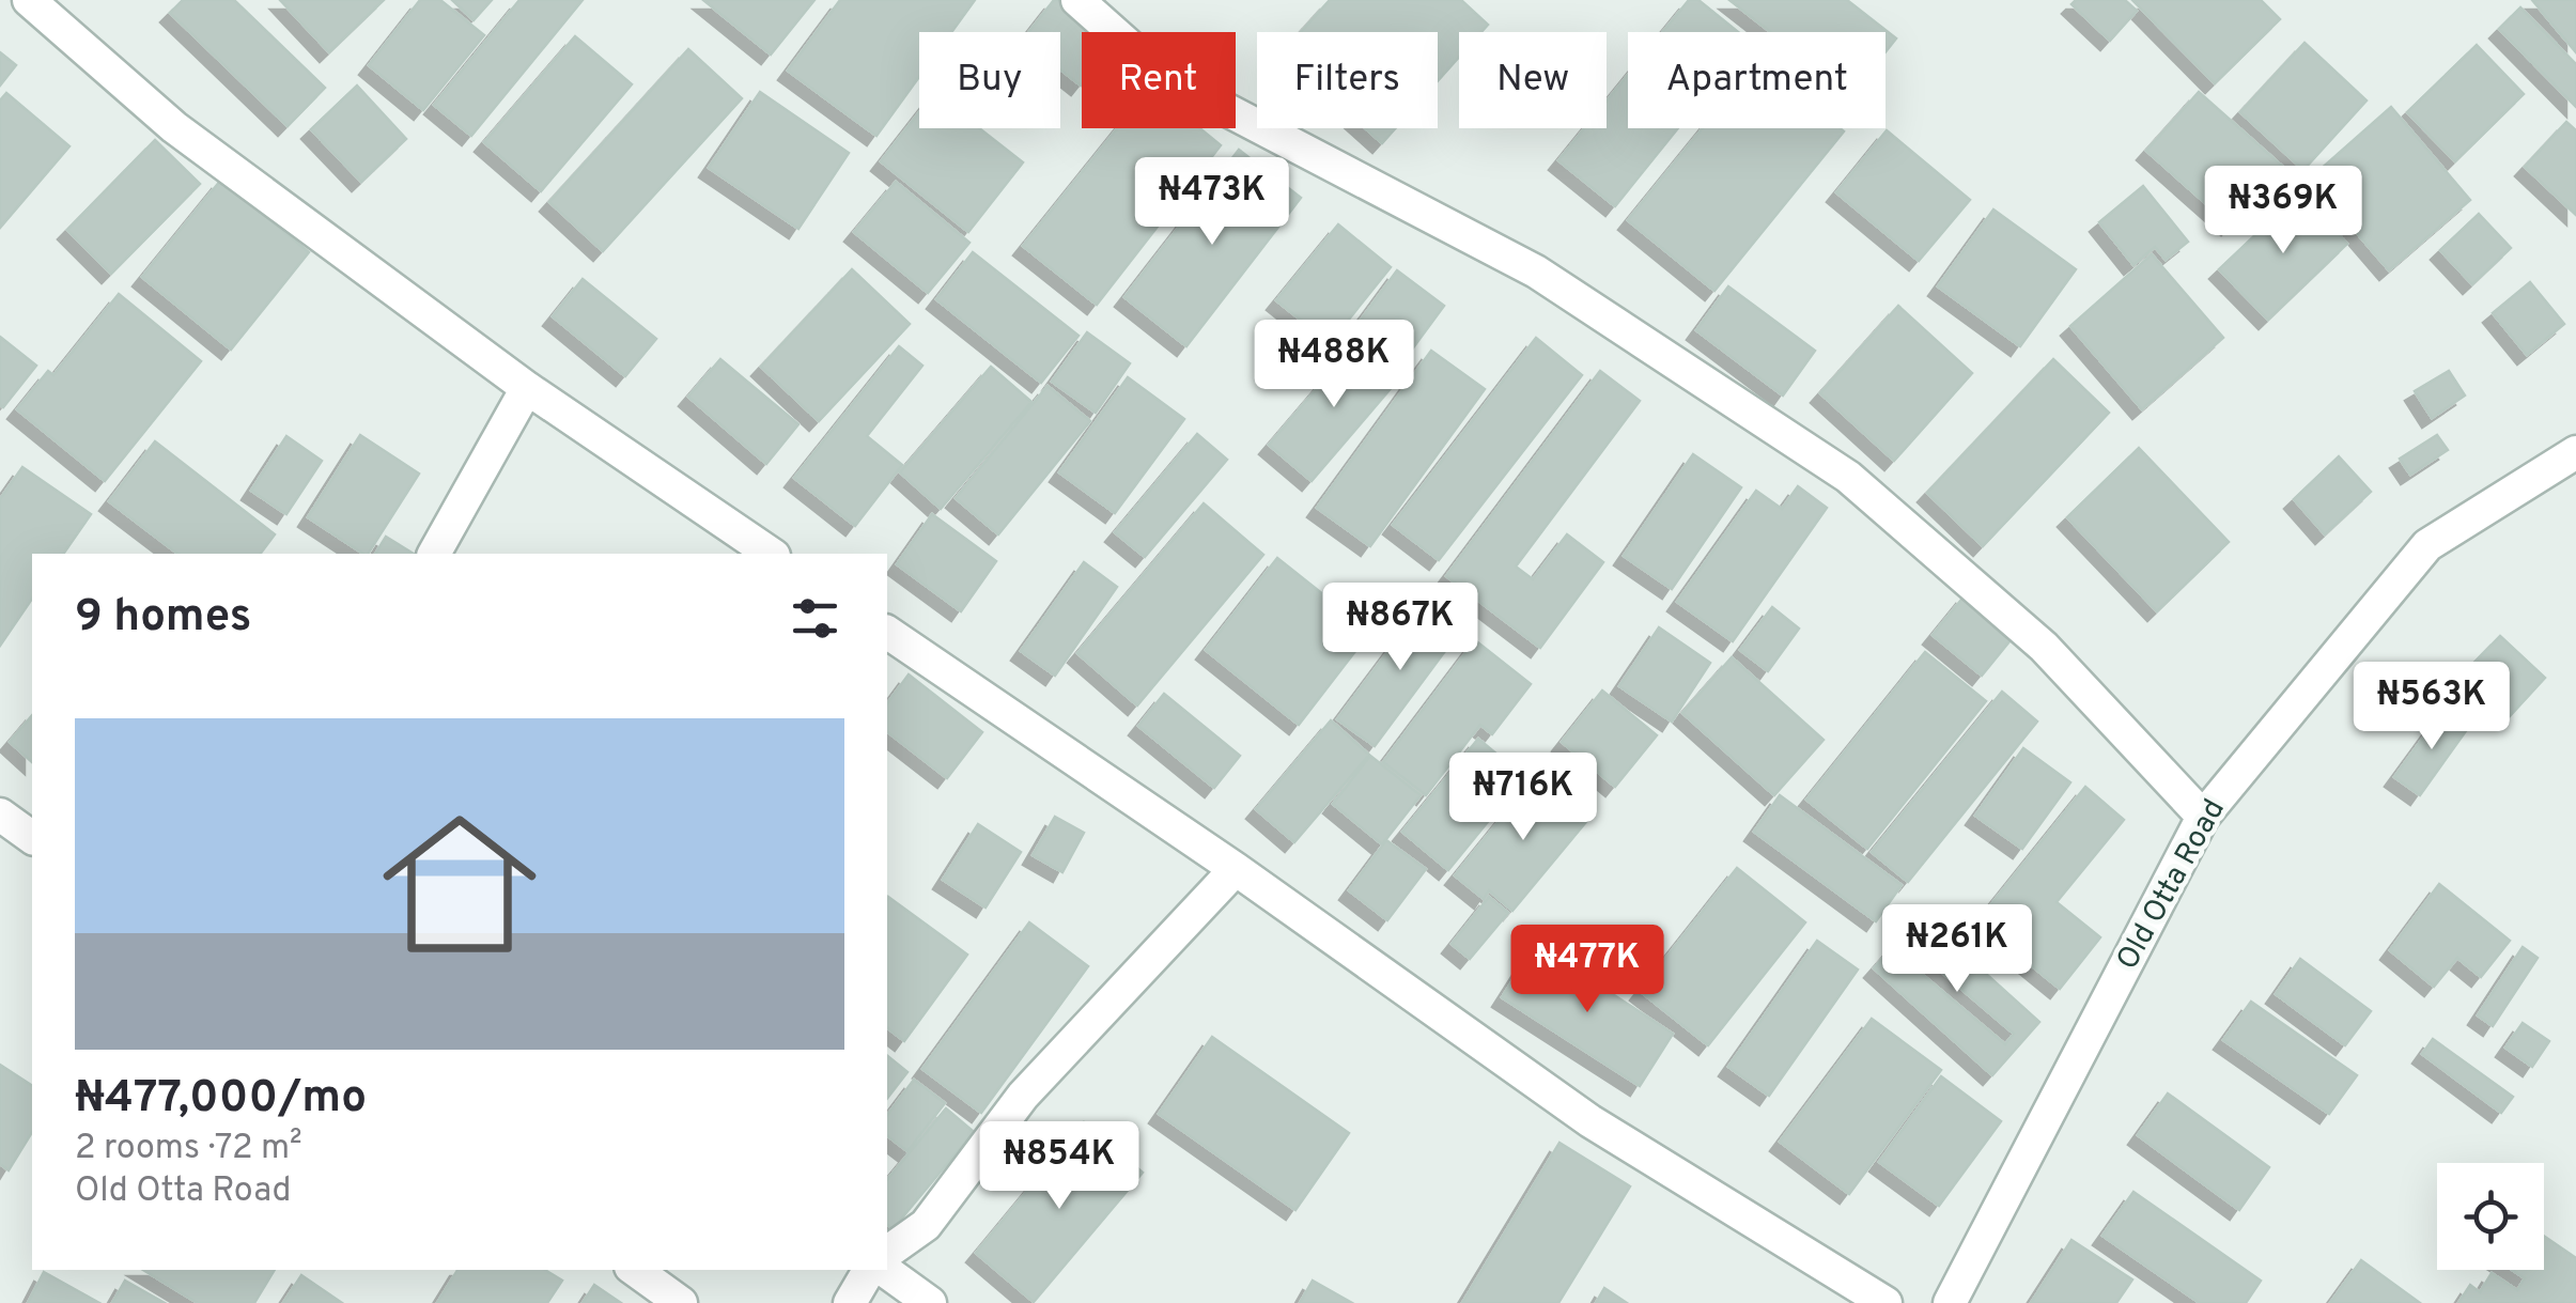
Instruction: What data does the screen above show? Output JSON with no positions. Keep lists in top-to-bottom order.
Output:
{
  "streets": {
    "street": ["Old Otta Road"]
  },
  "page": {
    "chip": [
      "Buy",
      "Rent",
      "Filters",
      "New",
      "Apartment"
    ],
    "price": [
      "₦473K",
      "₦369K",
      "₦488K",
      "₦867K",
      "₦563K",
      "₦716K",
      "₦261K",
      "₦477K",
      "₦854K"
    ],
    "heading": "9 homes",
    "list": [
      {
        "name": "₦477,000/mo",
        "note": "2 rooms · 72 m² · Old Otta Road"
      }
    ]
  }
}
